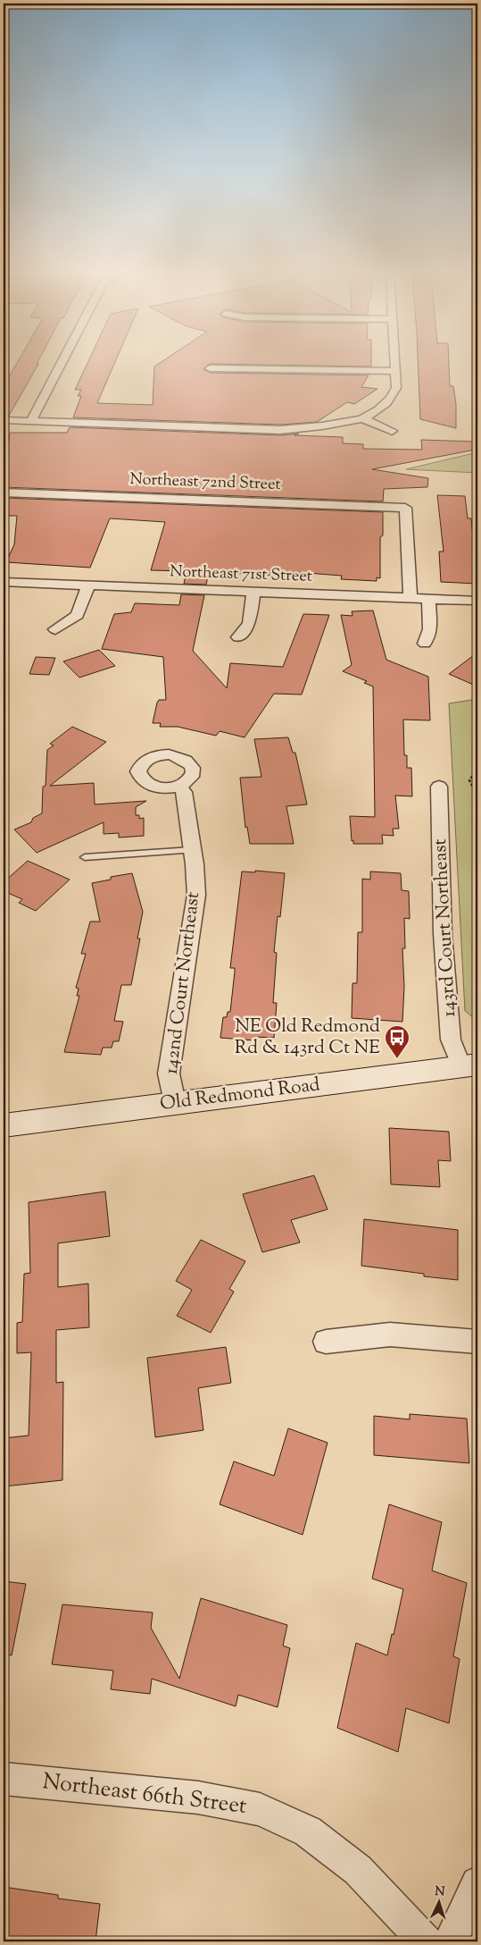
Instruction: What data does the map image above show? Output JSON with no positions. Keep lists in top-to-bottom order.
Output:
{
  "streets": {
    "main road": ["Old Redmond Road"],
    "street": [
      "Northeast 72nd Street",
      "Northeast 71st Street",
      "143rd Court Northeast",
      "142nd Court Northeast",
      "Northeast 66th Street"
    ]
  },
  "crossings": [
    ["Northeast 72nd Street", "Northeast 71st Street"],
    ["143rd Court Northeast", "Old Redmond Road"],
    ["142nd Court Northeast", "Old Redmond Road"]
  ],
  "places": {
    "bus stop": ["NE Old Redmond Rd & 143rd Ct NE"]
  },
  "north": "top"
}
